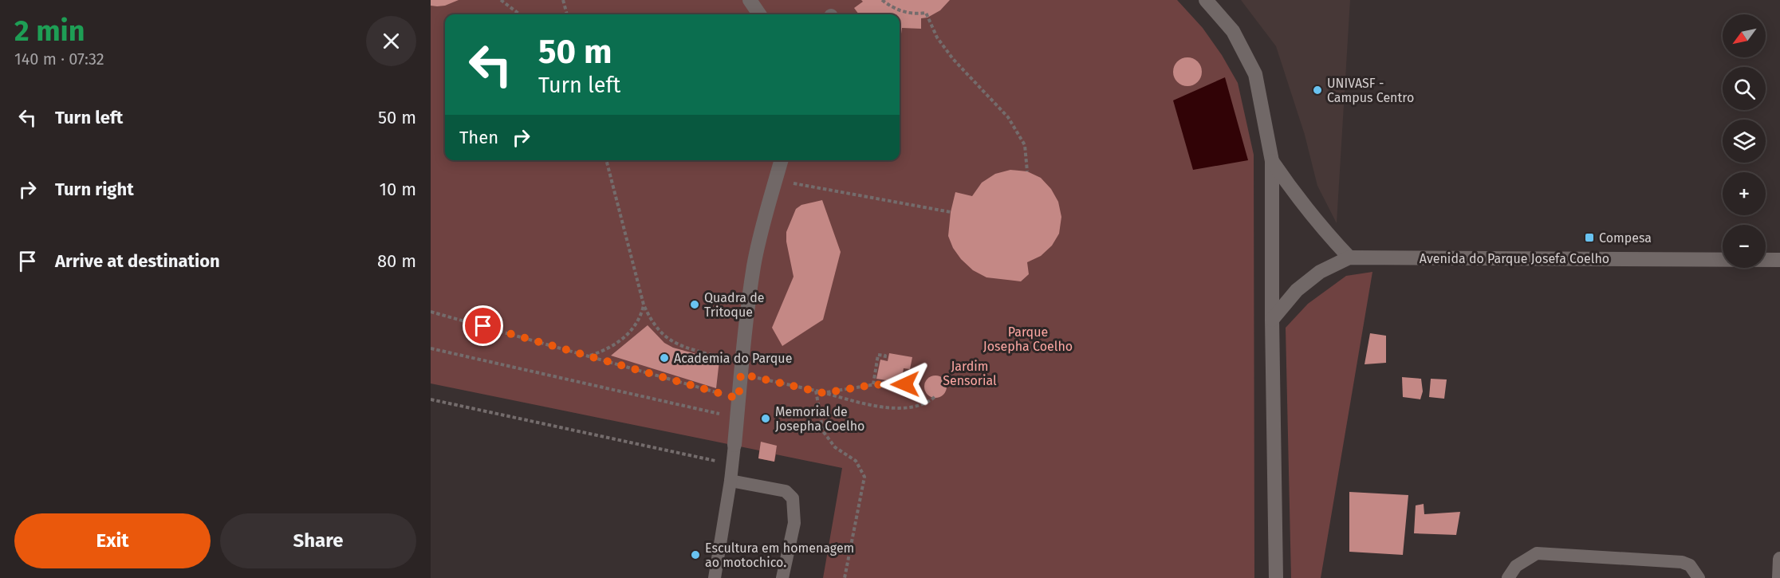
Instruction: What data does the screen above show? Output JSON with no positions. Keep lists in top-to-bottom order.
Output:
{
  "streets": {
    "main road": ["Avenida do Parque Josefa Coelho"]
  },
  "parks": ["Parque Josepha Coelho", "Jardim Sensorial"],
  "places": {
    "other": [
      "UNIVASF - Campus Centro",
      "Quadra de Tritoque",
      "Academia do Parque",
      "Memorial de Josepha Coelho",
      "Escultura em homenagem ao motochico."
    ],
    "transit": ["Compesa"]
  },
  "north": "bottom left",
  "page": {
    "heading": ["2 min", "140 m · 07:32"],
    "map_buttons": ["+", "−"],
    "turn": ["50 m", "Turn left"],
    "list": [
      {
        "name": "Turn left",
        "value": "50 m"
      },
      {
        "name": "Turn right",
        "value": "10 m"
      },
      {
        "name": "Arrive at destination",
        "value": "80 m"
      }
    ],
    "then": "Then",
    "buttons": ["Exit", "Share"]
  }
}
